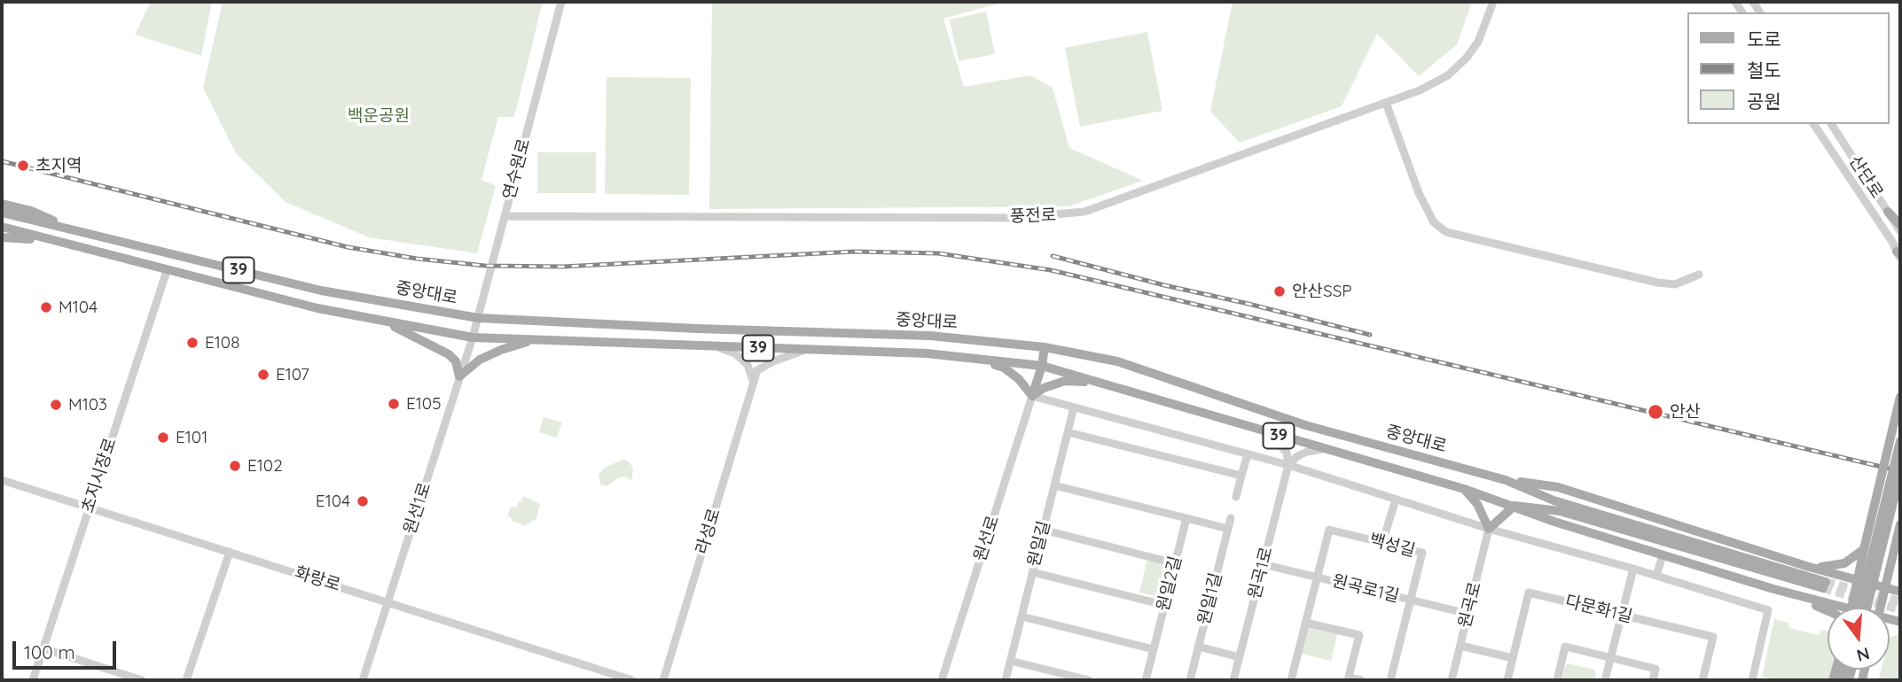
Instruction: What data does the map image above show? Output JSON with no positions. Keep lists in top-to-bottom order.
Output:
{
  "streets": {
    "main road": ["39", "중앙대로"],
    "street": [
      "연수원로",
      "산단로",
      "풍전로",
      "초지시장로",
      "원선1로",
      "라성로",
      "원선로",
      "원일길",
      "백성길",
      "원곡1로",
      "화랑로",
      "원일2길",
      "원곡로1길",
      "원일1길",
      "원곡로",
      "다문화1길"
    ]
  },
  "crossings": [
    ["연수원로", "풍전로"],
    ["연수원로", "39"],
    ["연수원로", "중앙대로"],
    ["연수원로", "원선1로"],
    ["39", "중앙대로"],
    ["39", "원선1로"],
    ["중앙대로", "초지시장로"],
    ["중앙대로", "원선1로"],
    ["초지시장로", "화랑로"],
    ["원선1로", "화랑로"],
    ["백성길", "원곡로1길"],
    ["원곡1로", "원곡로1길"],
    ["원곡로1길", "원곡로"]
  ],
  "parks": ["백운공원"],
  "places": [
    "초지역",
    "안산SSP",
    "M104",
    "E108",
    "E107",
    "E105",
    "M103",
    "안산",
    "E101",
    "E102",
    "E104"
  ],
  "legend": ["도로", "철도", "공원"],
  "scale_bar": "100 m",
  "north": "bottom"
}
